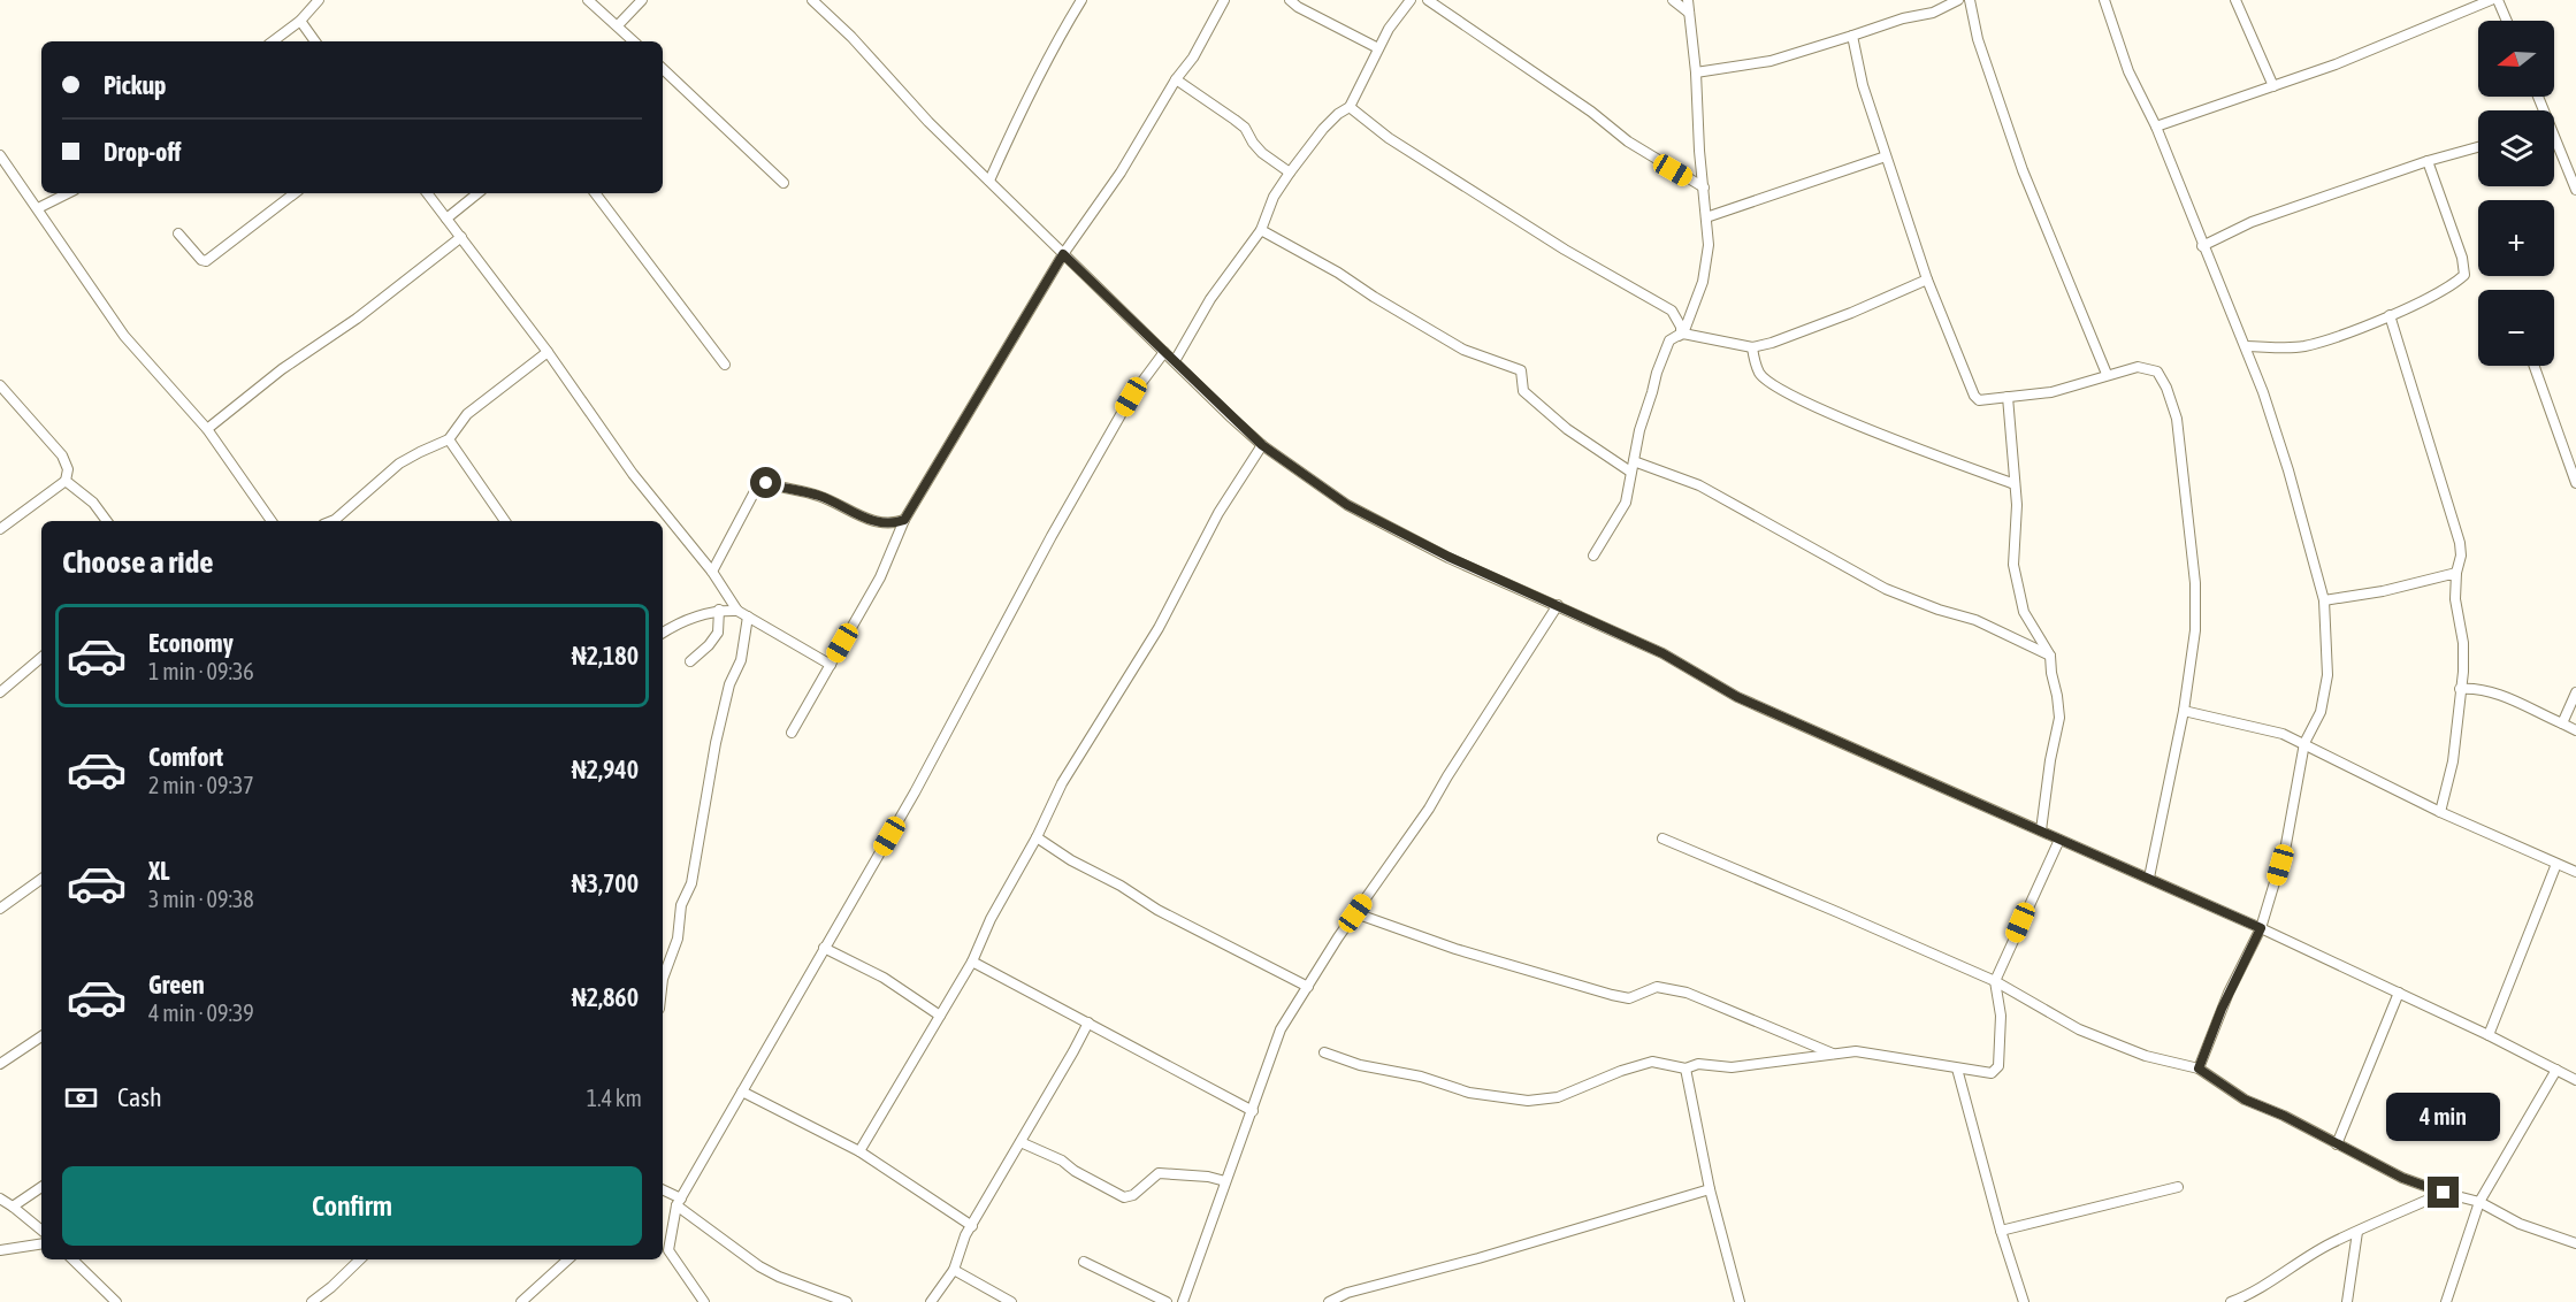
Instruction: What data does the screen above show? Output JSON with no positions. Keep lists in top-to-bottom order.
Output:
{
  "north": "left",
  "page": {
    "map_buttons": ["+", "−"],
    "banner": ["Pickup", "Drop-off"],
    "heading": "Choose a ride",
    "list": [
      {
        "name": "Economy",
        "note": "1 min · 09:36",
        "value": "₦2,180"
      },
      {
        "name": "Comfort",
        "note": "2 min · 09:37",
        "value": "₦2,940"
      },
      {
        "name": "XL",
        "note": "3 min · 09:38",
        "value": "₦3,700"
      },
      {
        "name": "Green",
        "note": "4 min · 09:39",
        "value": "₦2,860"
      }
    ],
    "pay": ["Cash", "1.4 km"],
    "bubble": "4 min",
    "buttons": "Confirm"
  }
}
